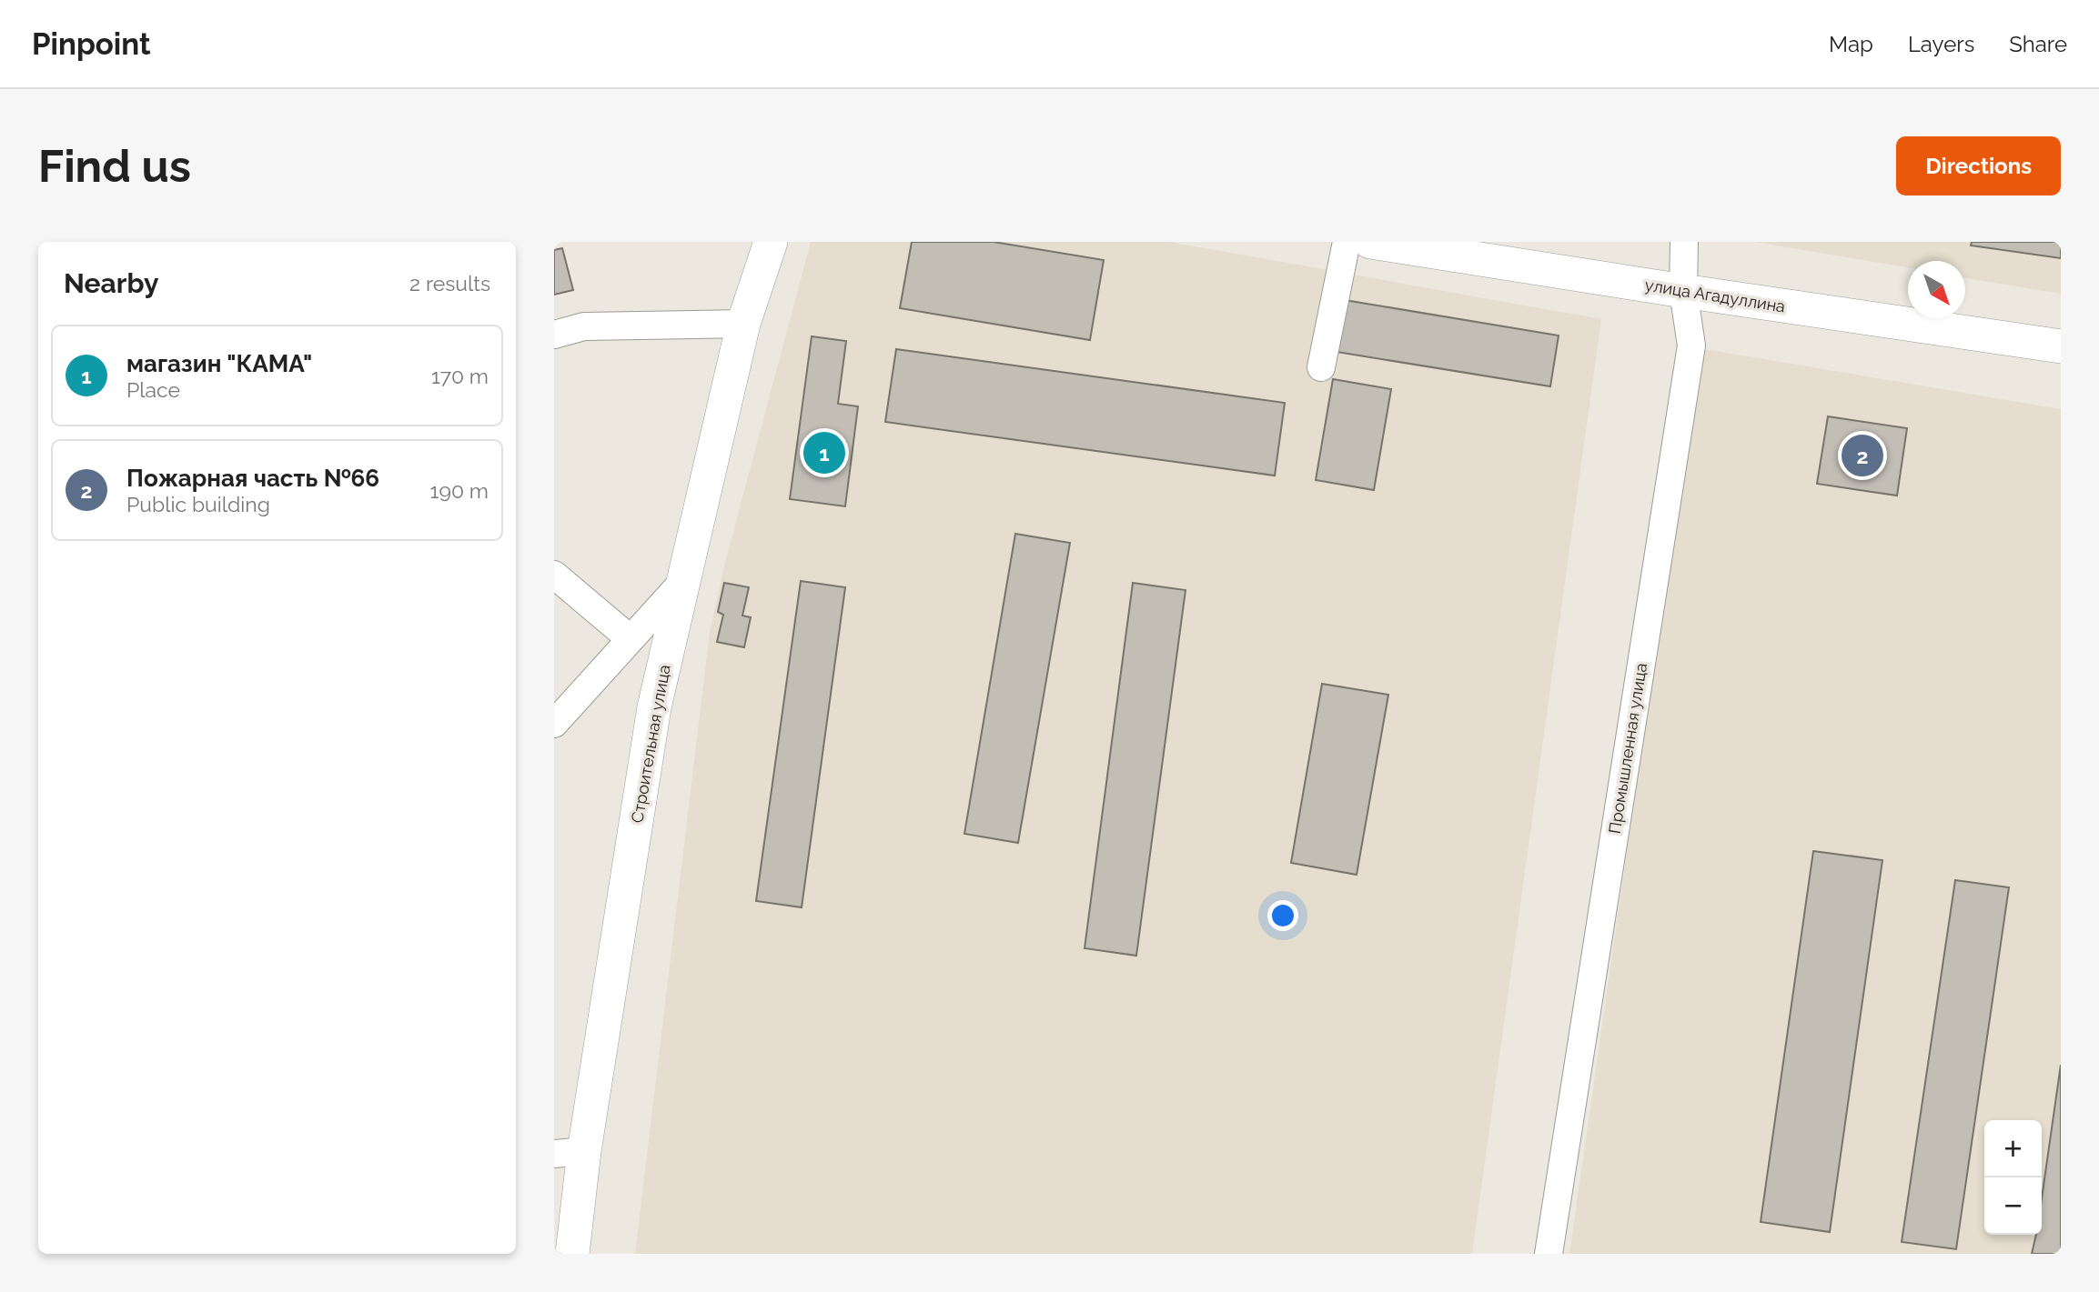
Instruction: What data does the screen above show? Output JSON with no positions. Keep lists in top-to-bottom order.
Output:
{
  "streets": {
    "main road": ["улица Агадуллина", "Строительная улица"],
    "street": ["Промышленная улица"]
  },
  "crossings": [
    ["улица Агадуллина", "Промышленная улица"]
  ],
  "north": "bottom right",
  "page": {
    "header": "Pinpoint",
    "nav": ["Map", "Layers", "Share"],
    "buttons": "Directions",
    "title": "Find us",
    "heading": ["Nearby", "2 results"],
    "list": [
      {
        "mark": "1",
        "name": "магазин \"КАМА\"",
        "note": "Place",
        "value": "170 m"
      },
      {
        "mark": "2",
        "name": "Пожарная часть №66",
        "note": "Public building",
        "value": "190 m"
      }
    ],
    "pins": ["1", "2"],
    "map_buttons": ["+", "−"]
  }
}
